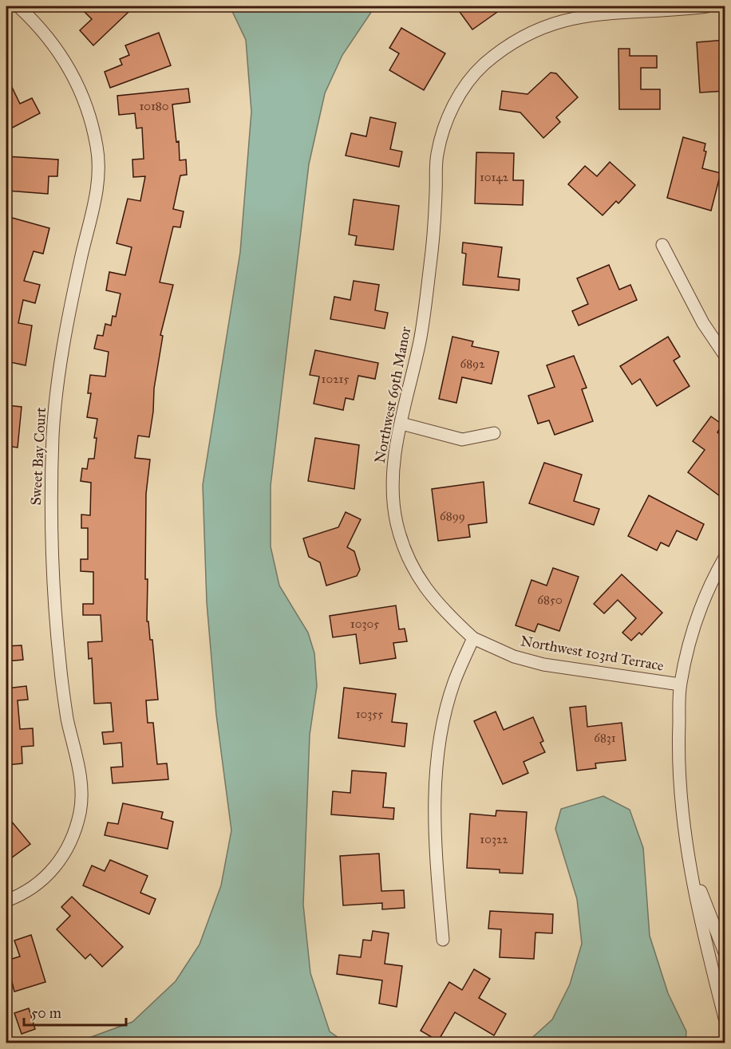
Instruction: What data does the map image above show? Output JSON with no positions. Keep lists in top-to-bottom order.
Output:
{
  "streets": {
    "street": ["Northwest 69th Manor", "Sweet Bay Court", "Northwest 103rd Terrace"]
  },
  "crossings": [
    ["Northwest 69th Manor", "Northwest 103rd Terrace"]
  ],
  "house_numbers": [
    "10180",
    "10142",
    "6892",
    "10215",
    "6899",
    "6850",
    "10305",
    "10355",
    "6831",
    "10322"
  ],
  "scale_bar": "50 m"
}
